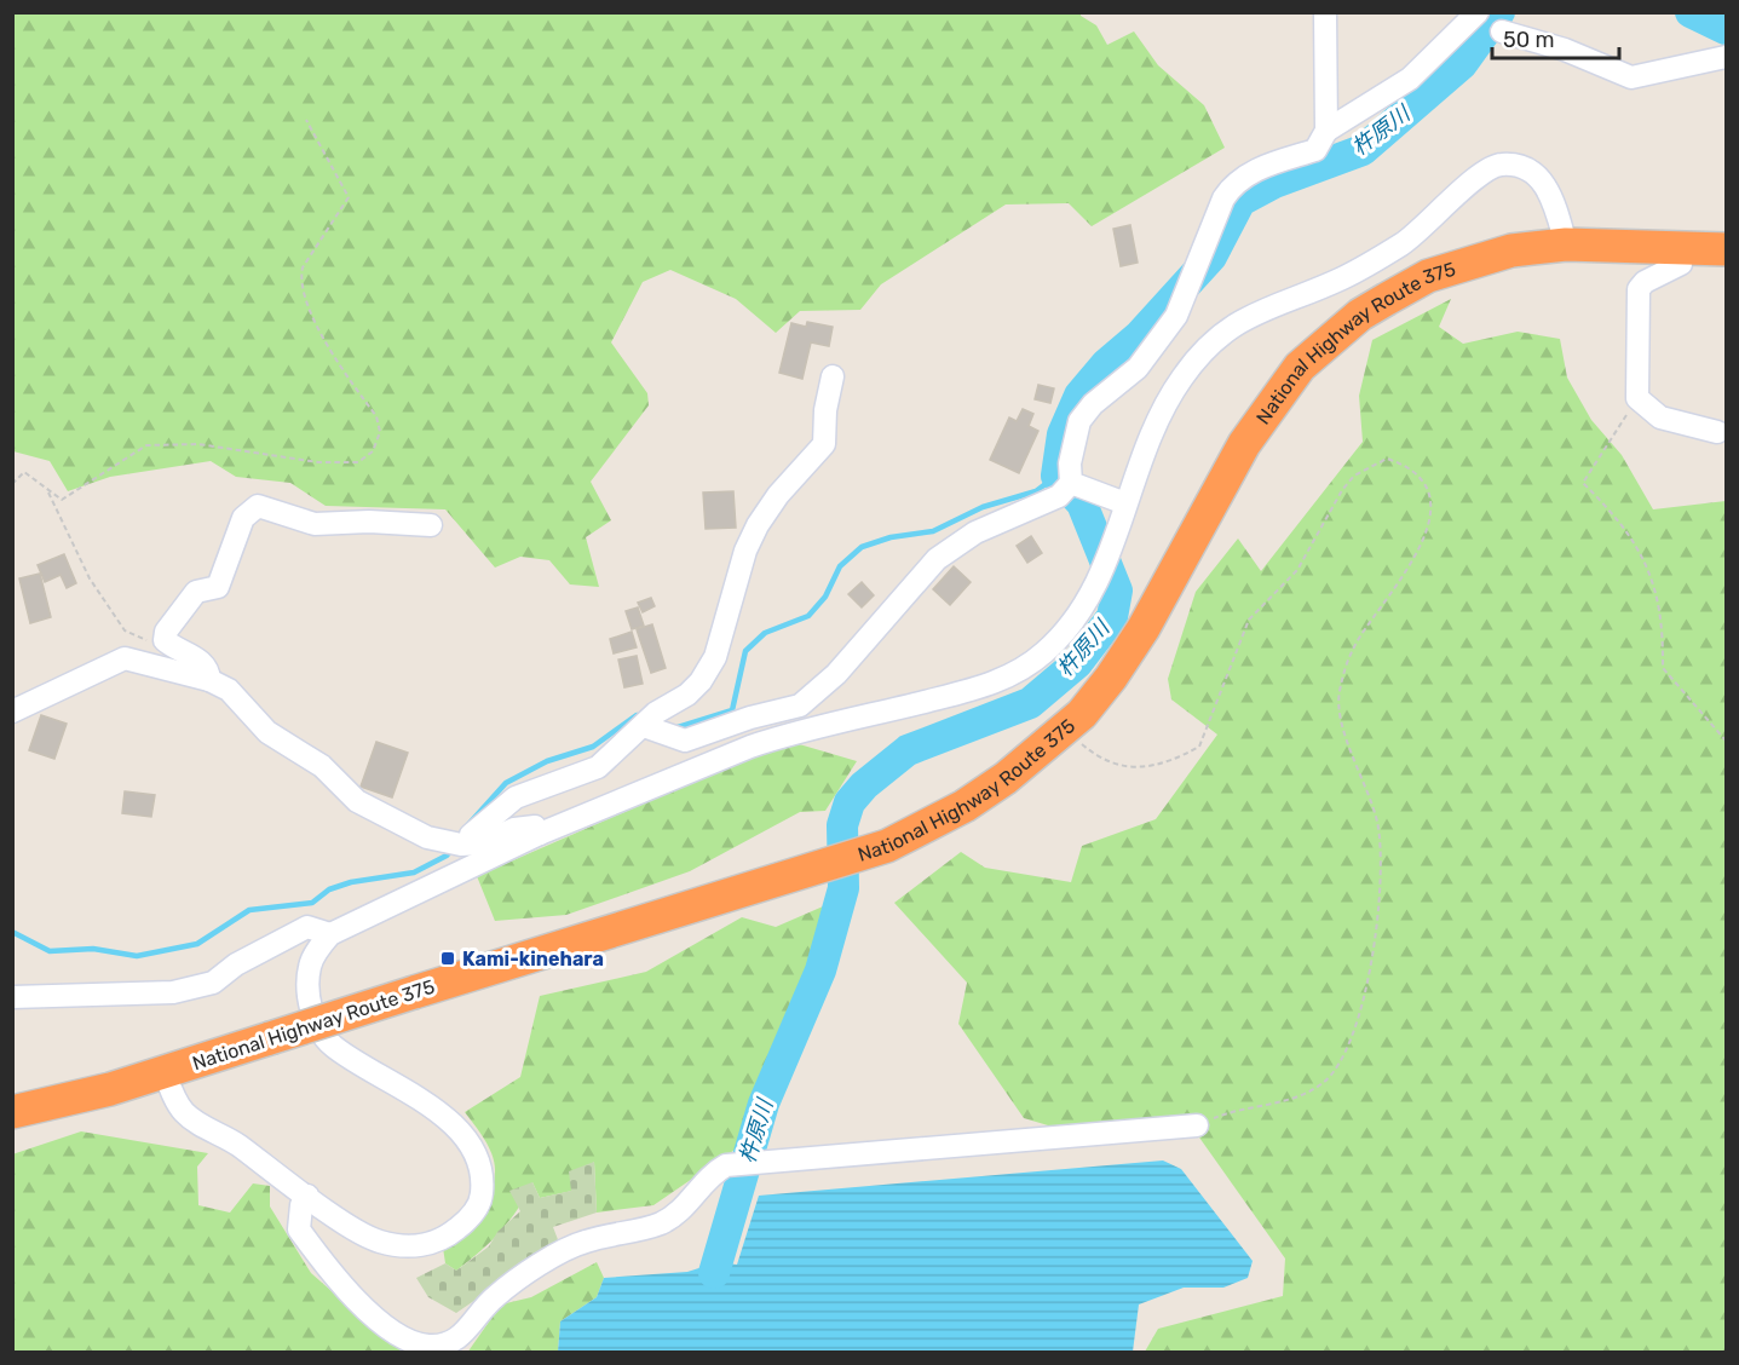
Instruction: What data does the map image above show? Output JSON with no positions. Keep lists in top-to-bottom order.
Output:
{
  "streets": {
    "highway": ["National Highway Route 375"]
  },
  "water": ["杵原川"],
  "places": {
    "transit": ["Kami-kinehara"]
  },
  "scale_bar": "50 m"
}
